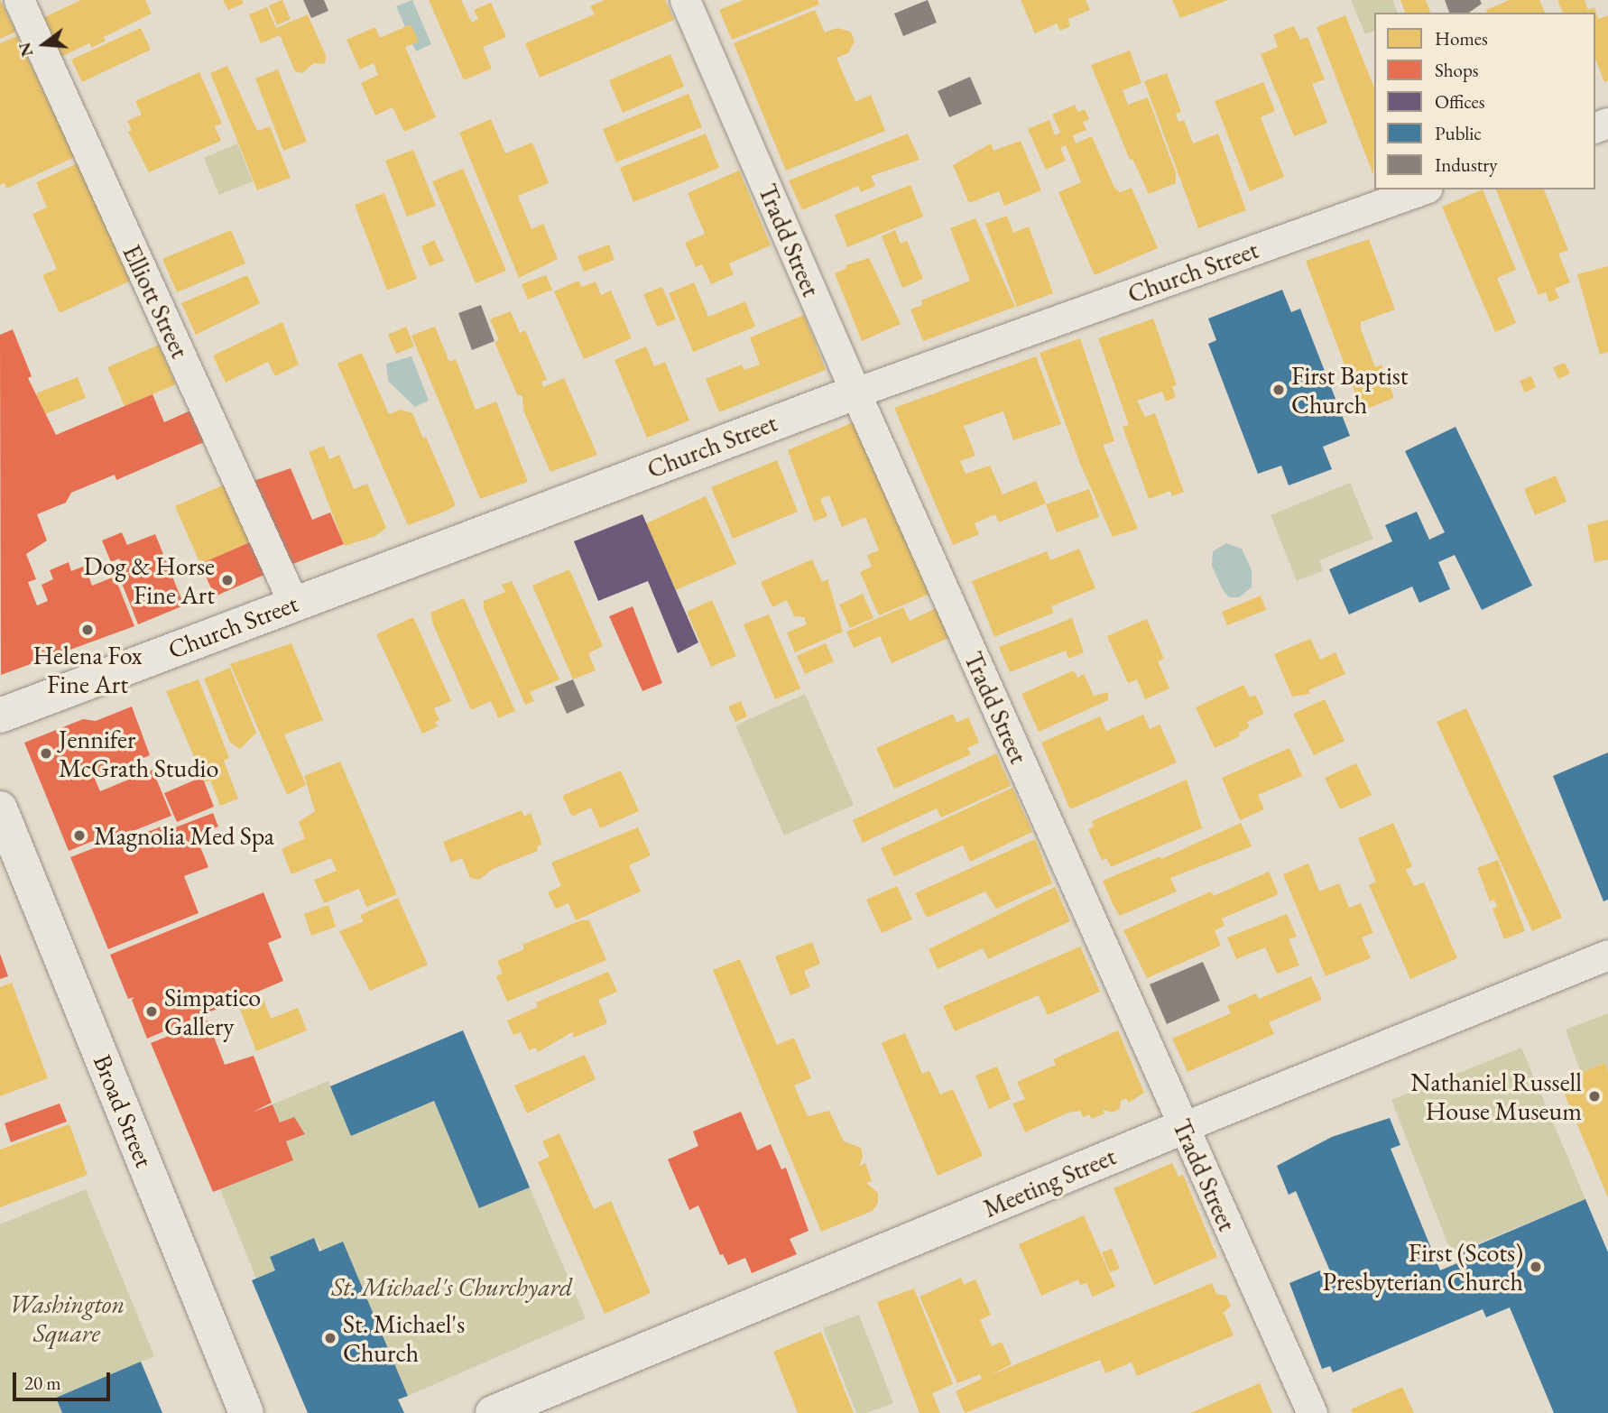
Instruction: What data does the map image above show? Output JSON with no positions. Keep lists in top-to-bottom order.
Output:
{
  "streets": {
    "street": [
      "Tradd Street",
      "Church Street",
      "Elliott Street",
      "Broad Street",
      "Meeting Street"
    ]
  },
  "crossings": [
    ["Tradd Street", "Church Street"],
    ["Tradd Street", "Meeting Street"],
    ["Church Street", "Elliott Street"]
  ],
  "parks": ["St. Michael's Churchyard", "Washington Square"],
  "places": [
    "First Baptist Church",
    "Dog & Horse Fine Art",
    "Helena Fox Fine Art",
    "Jennifer McGrath Studio",
    "Magnolia Med Spa",
    "Simpatico Gallery",
    "Nathaniel Russell House Museum",
    "First (Scots) Presbyterian Church",
    "St. Michael's Church"
  ],
  "legend": [
    "Homes",
    "Shops",
    "Offices",
    "Public",
    "Industry"
  ],
  "scale_bar": "20 m",
  "north": "left"
}
